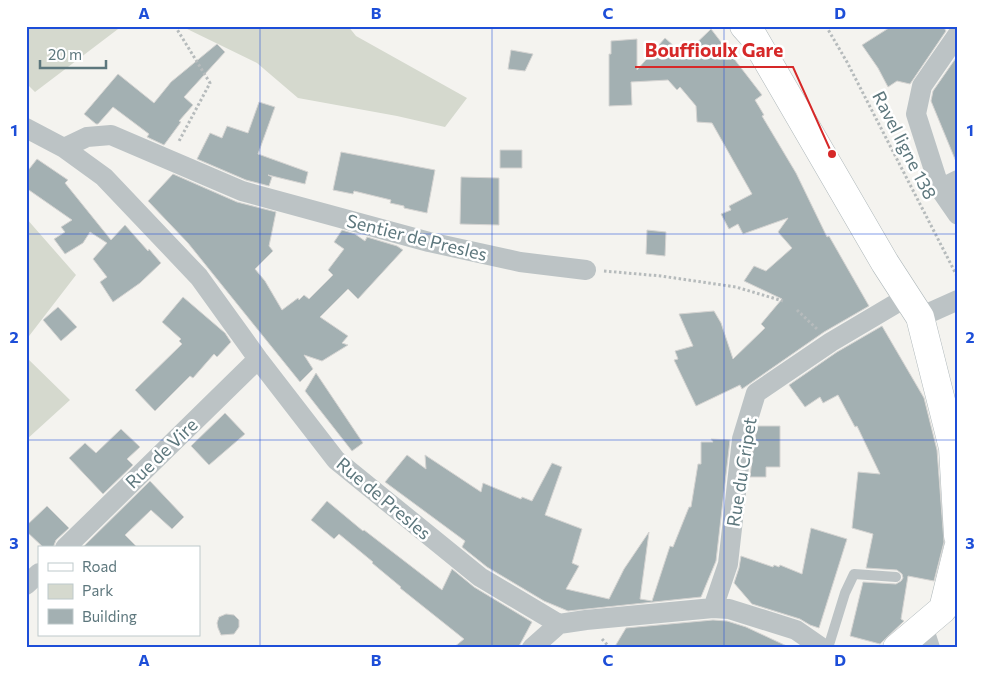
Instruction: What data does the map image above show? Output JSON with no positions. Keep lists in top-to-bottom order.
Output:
{
  "streets": {
    "street": [
      "Sentier de Presles",
      "Rue de Vire",
      "Rue du Cripet",
      "Rue de Presles"
    ],
    "path": ["Ravel ligne 138"]
  },
  "crossings": [
    ["Sentier de Presles", "Rue de Presles"],
    ["Rue de Vire", "Rue de Presles"]
  ],
  "places": ["Bouffioulx Gare"],
  "legend": ["Road", "Park", "Building"],
  "scale_bar": "20 m",
  "grid": {
    "columns": [
      "A",
      "B",
      "C",
      "D"
    ],
    "rows": ["1", "2", "3"]
  }
}
